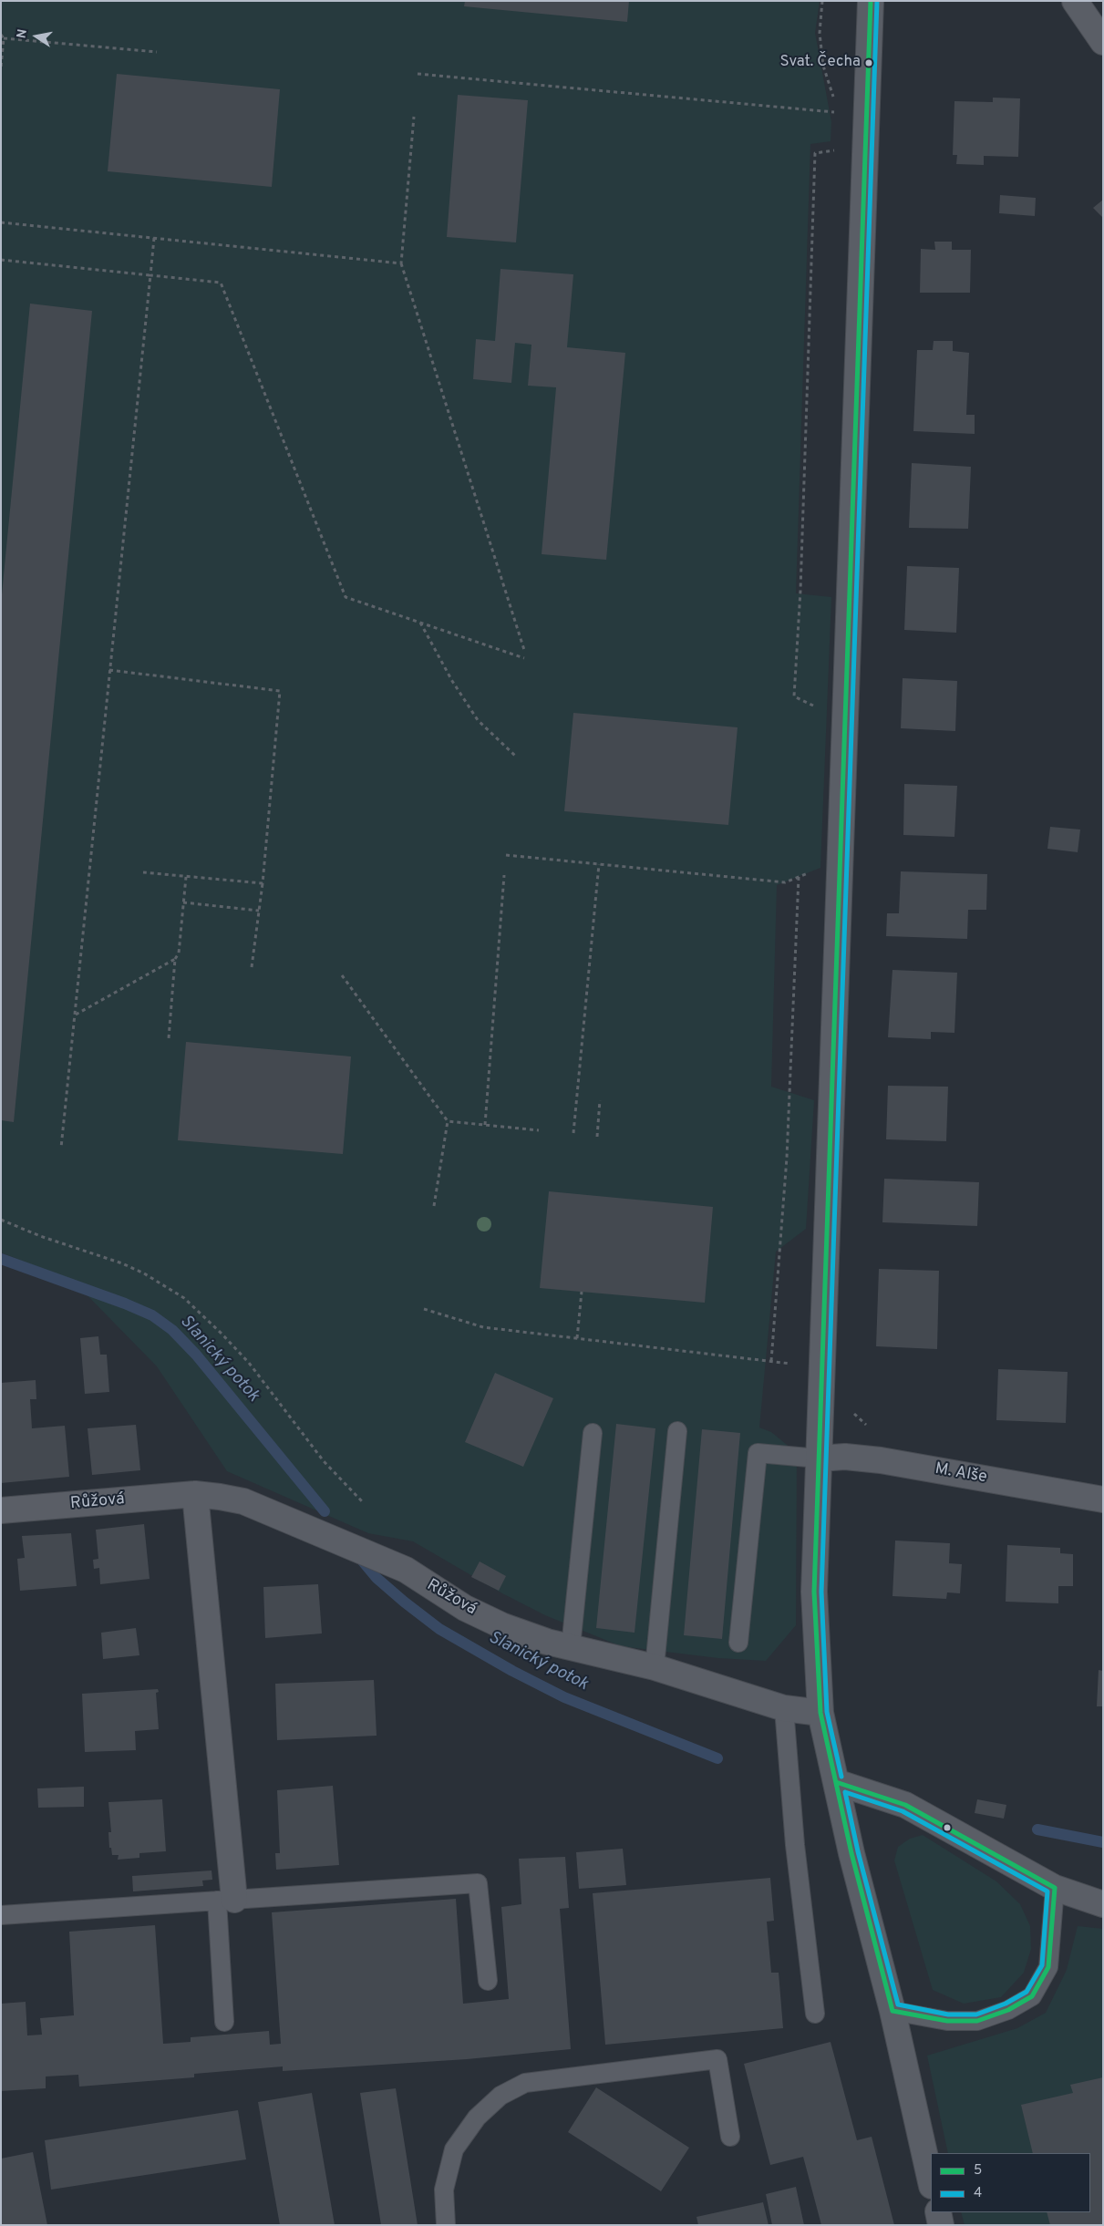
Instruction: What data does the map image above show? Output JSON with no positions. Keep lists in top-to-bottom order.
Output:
{
  "streets": {
    "street": ["M. Alše", "Růžová"]
  },
  "water": ["Slanický potok"],
  "places": ["Svat. Čecha"],
  "lines": ["transit line 5", "transit line 4"],
  "legend": ["5", "4"],
  "north": "left"
}
